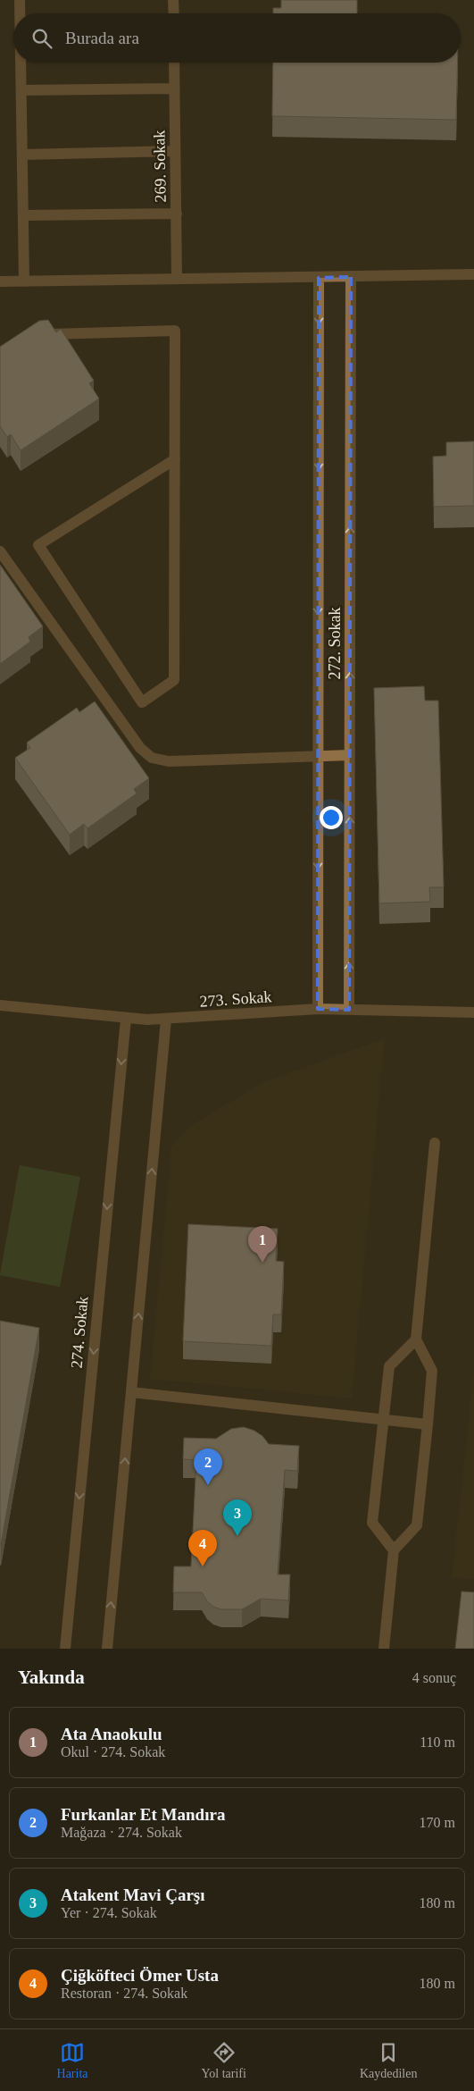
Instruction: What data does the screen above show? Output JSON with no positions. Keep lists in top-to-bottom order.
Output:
{
  "streets": {
    "street": [
      "269. Sokak",
      "272. Sokak",
      "273. Sokak",
      "274. Sokak"
    ]
  },
  "crossings": [
    ["272. Sokak", "273. Sokak"],
    ["273. Sokak", "274. Sokak"]
  ],
  "page": {
    "search": "Burada ara",
    "pins": [
      "1",
      "2",
      "3",
      "4"
    ],
    "heading": ["Yakında", "4 sonuç"],
    "list": [
      {
        "mark": "1",
        "name": "Ata Anaokulu",
        "note": "Okul · 274. Sokak",
        "value": "110 m"
      },
      {
        "mark": "2",
        "name": "Furkanlar Et Mandıra",
        "note": "Mağaza · 274. Sokak",
        "value": "170 m"
      },
      {
        "mark": "3",
        "name": "Atakent Mavi Çarşı",
        "note": "Yer · 274. Sokak",
        "value": "180 m"
      },
      {
        "mark": "4",
        "name": "Çiğköfteci Ömer Usta",
        "note": "Restoran · 274. Sokak",
        "value": "180 m"
      }
    ],
    "nav": ["Harita", "Yol tarifi", "Kaydedilen"]
  }
}
